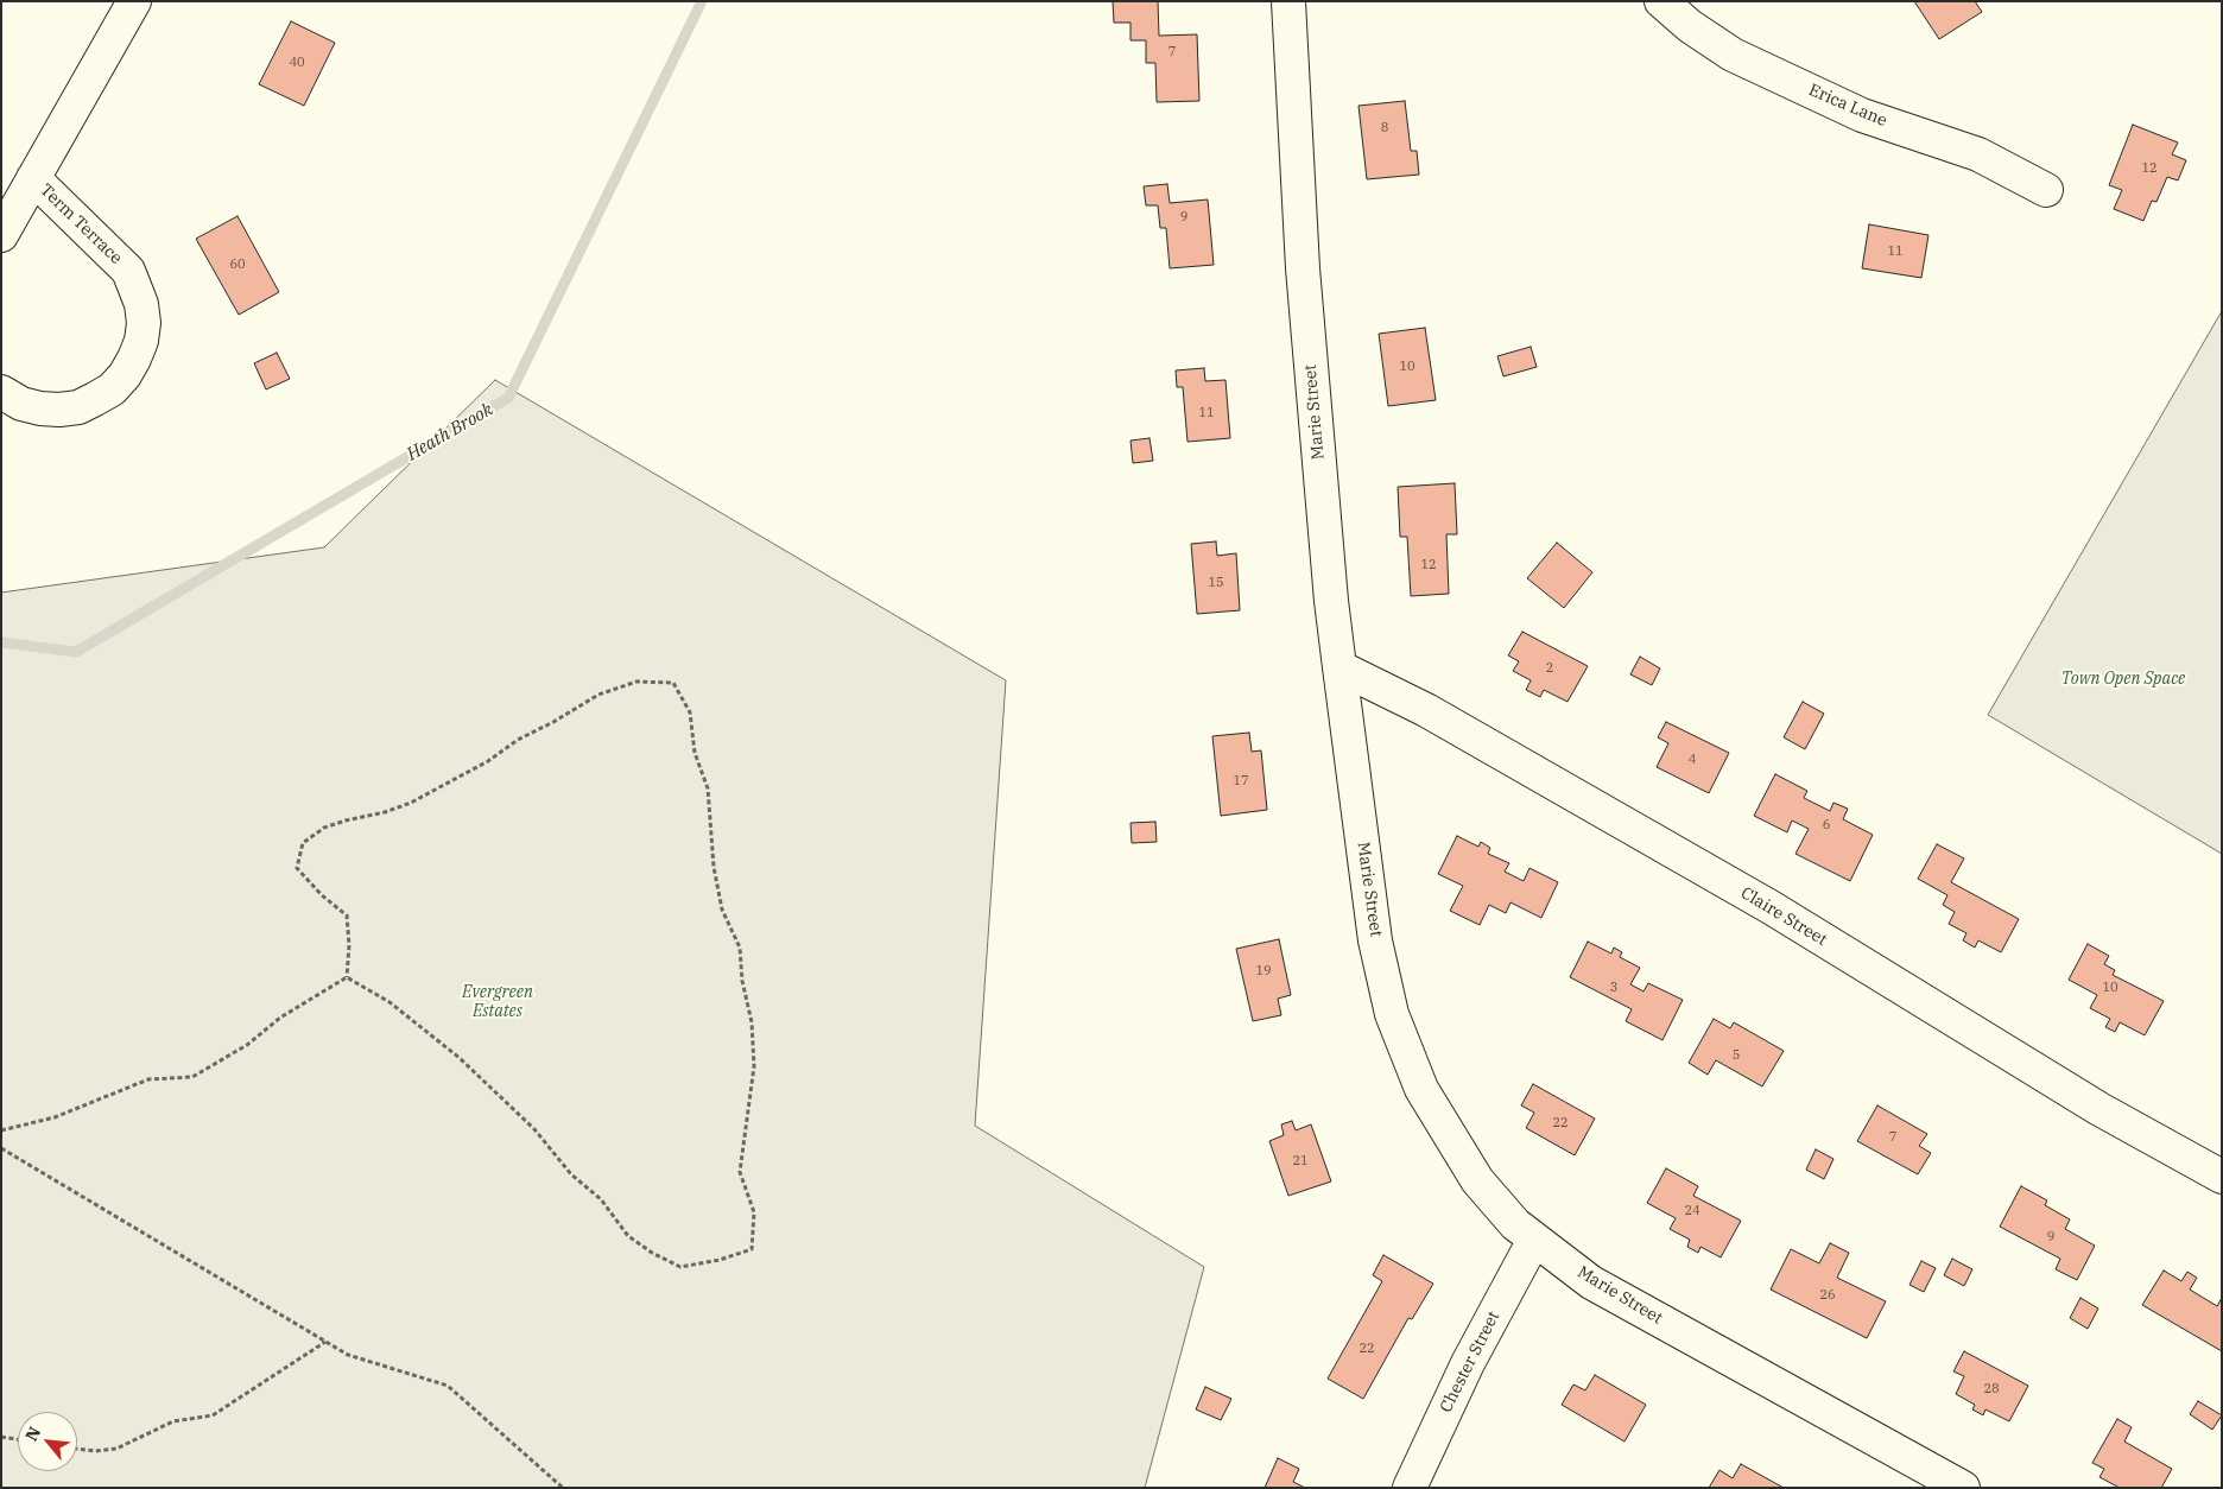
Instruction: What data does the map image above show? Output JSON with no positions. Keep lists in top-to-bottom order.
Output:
{
  "streets": {
    "street": [
      "Erica Lane",
      "Term Terrace",
      "Marie Street",
      "Claire Street",
      "Chester Street"
    ]
  },
  "crossings": [
    ["Marie Street", "Claire Street"],
    ["Marie Street", "Chester Street"]
  ],
  "water": ["Heath Brook"],
  "parks": ["Town Open Space", "Evergreen Estates"],
  "house_numbers": [
    "7",
    "40",
    "8",
    "12",
    "9",
    "11",
    "60",
    "10",
    "11",
    "12",
    "15",
    "2",
    "4",
    "17",
    "6",
    "19",
    "3",
    "10",
    "5",
    "22",
    "7",
    "21",
    "24",
    "9",
    "26",
    "22",
    "28"
  ],
  "north": "top left"
}
